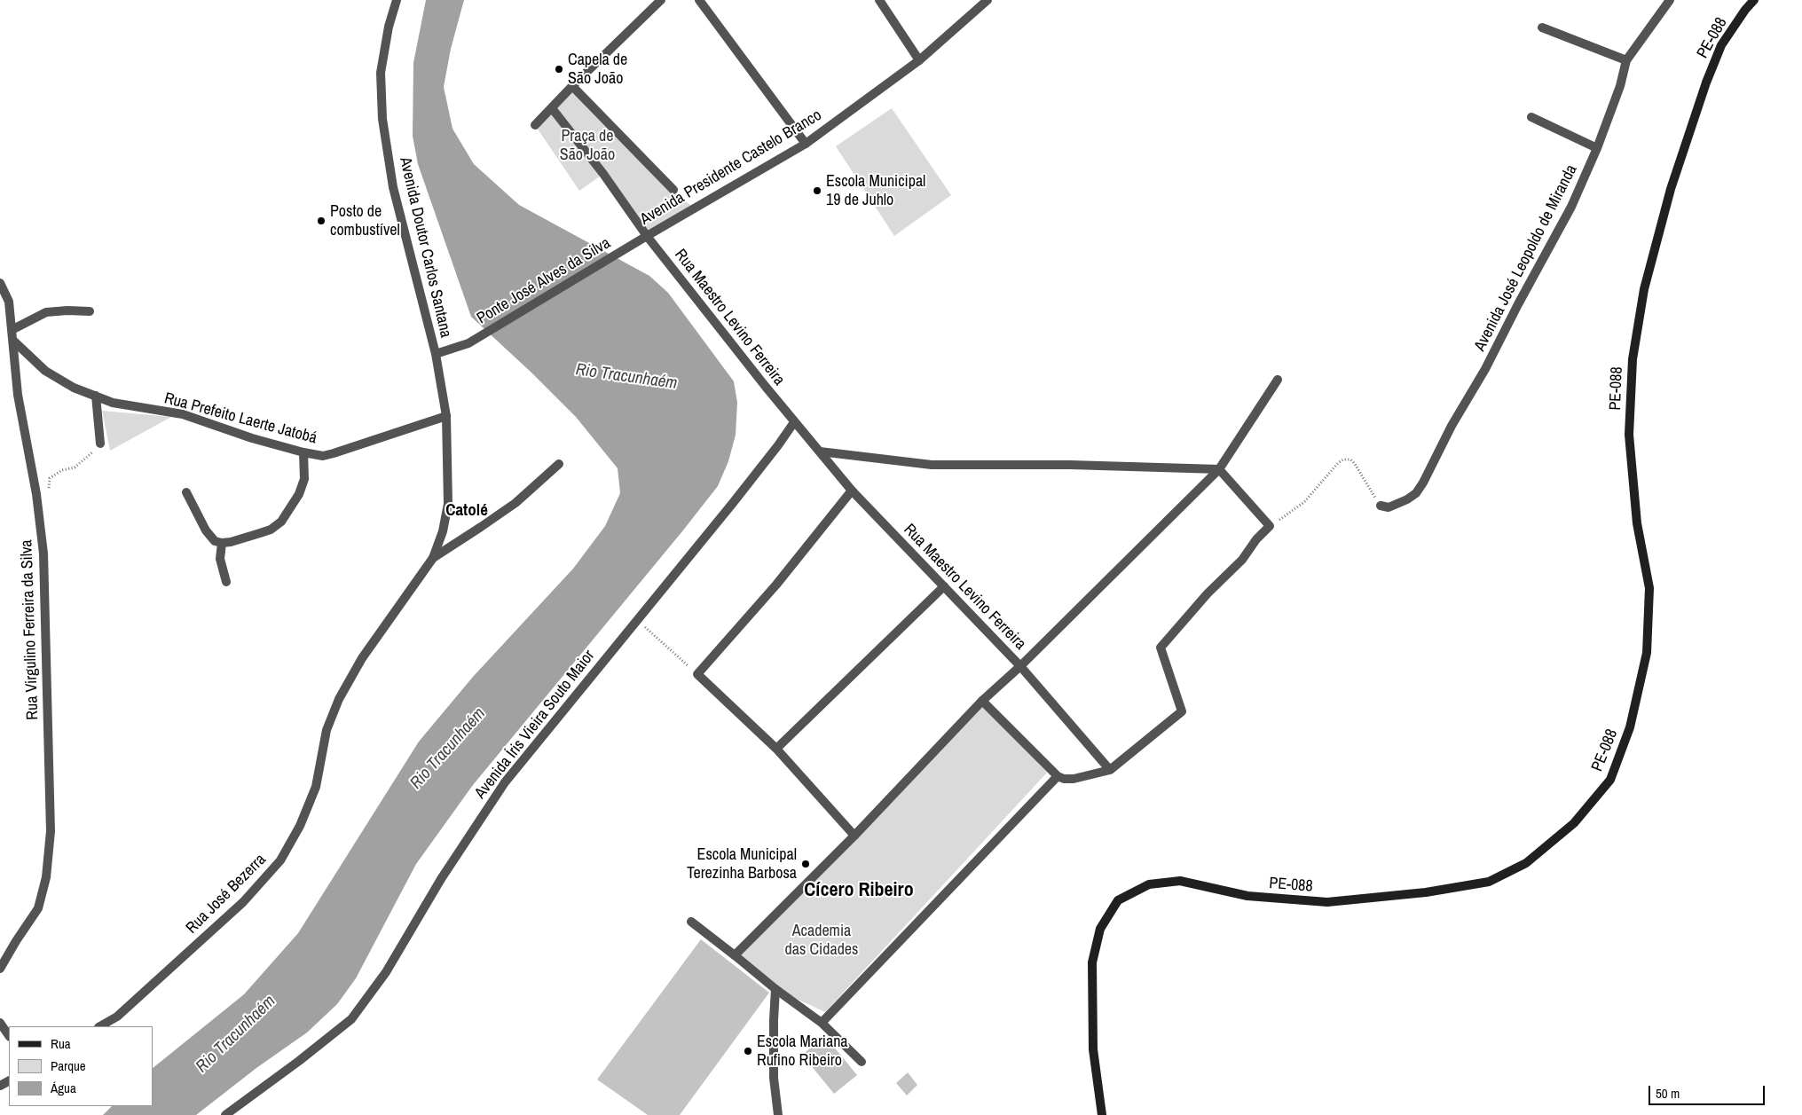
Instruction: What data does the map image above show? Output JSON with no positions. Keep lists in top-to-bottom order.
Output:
{
  "streets": {
    "main road": ["PE-088"],
    "street": [
      "Avenida Presidente Castelo Branco",
      "Avenida Doutor Carlos Santana",
      "Avenida José Leopoldo de Miranda",
      "Ponte José Alves da Silva",
      "Rua Maestro Levino Ferreira",
      "Rua Prefeito Laerte Jatobá",
      "Rua Virgulino Ferreira da Silva",
      "Avenida Íris Vieira Souto Maior",
      "Rua José Bezerra"
    ]
  },
  "crossings": [
    ["Avenida Presidente Castelo Branco", "Ponte José Alves da Silva"],
    ["Avenida Presidente Castelo Branco", "Rua Maestro Levino Ferreira"],
    ["Avenida Doutor Carlos Santana", "Ponte José Alves da Silva"],
    ["Avenida Doutor Carlos Santana", "Rua Prefeito Laerte Jatobá"],
    ["Avenida Doutor Carlos Santana", "Rua José Bezerra"],
    ["Rua Maestro Levino Ferreira", "Avenida Íris Vieira Souto Maior"],
    ["Rua Prefeito Laerte Jatobá", "Rua Virgulino Ferreira da Silva"]
  ],
  "districts": ["Catolé", "Cícero Ribeiro"],
  "water": ["Rio Tracunhaém"],
  "parks": ["Praça de São João", "Academia das Cidades"],
  "places": [
    "Capela de São João",
    "Escola Municipal 19 de Juhlo",
    "Posto de combustível",
    "Escola Municipal Terezinha Barbosa",
    "Escola Mariana Rufino Ribeiro"
  ],
  "legend": ["Rua", "Parque", "Água"],
  "scale_bar": "50 m"
}
